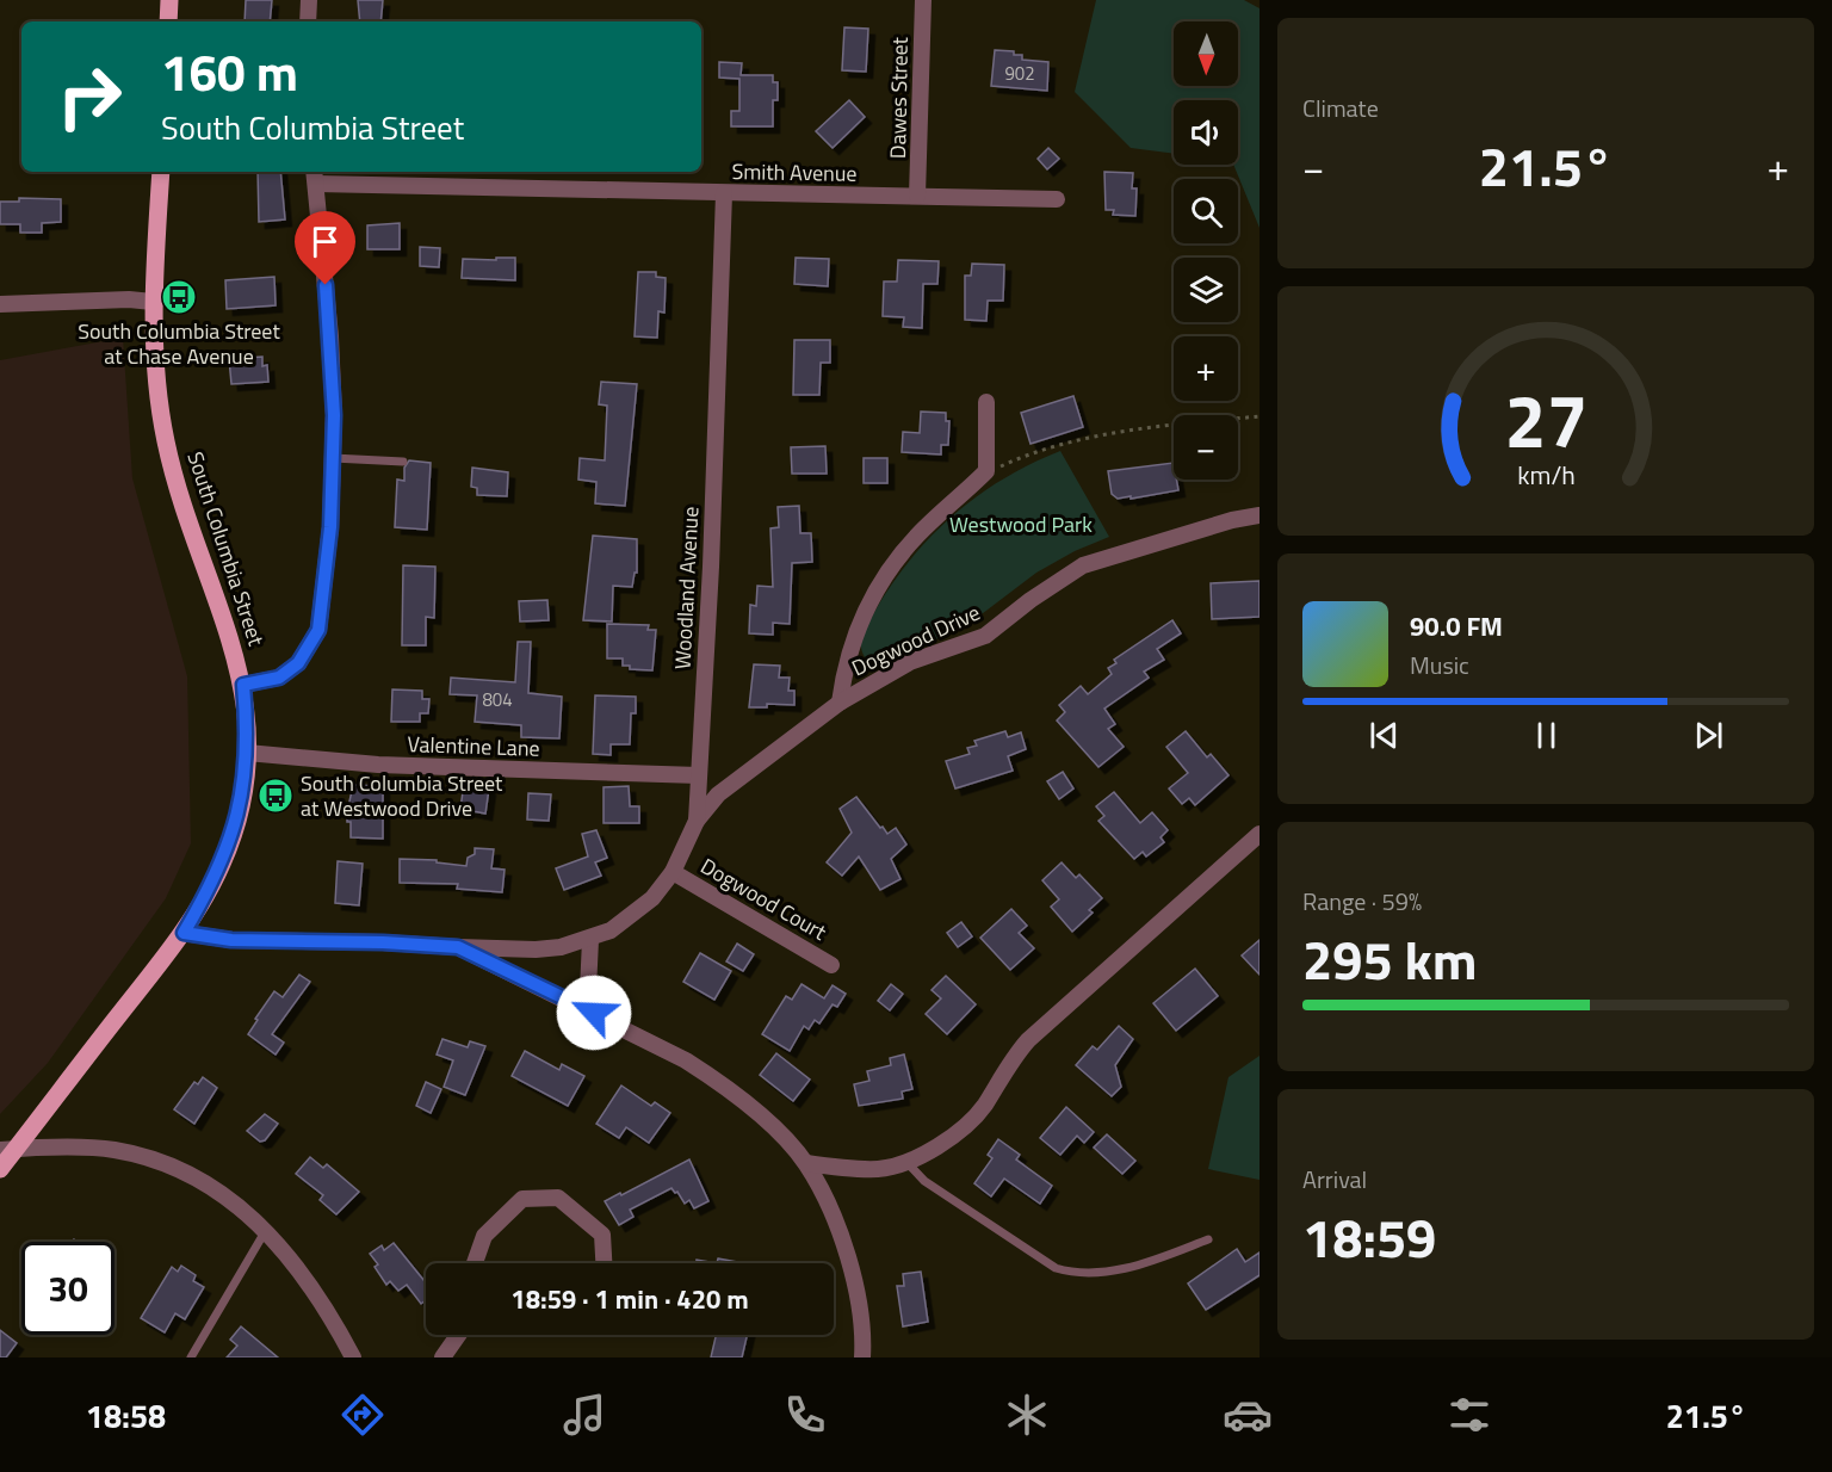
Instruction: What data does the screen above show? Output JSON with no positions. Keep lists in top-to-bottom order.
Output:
{
  "streets": {
    "main road": ["South Columbia Street"],
    "street": [
      "Dawes Street",
      "Smith Avenue",
      "Woodland Avenue",
      "Dogwood Drive",
      "Valentine Lane",
      "Dogwood Court"
    ]
  },
  "crossings": [
    ["Dawes Street", "Smith Avenue"],
    ["Smith Avenue", "Woodland Avenue"],
    ["South Columbia Street", "Woodland Avenue"],
    ["South Columbia Street", "Valentine Lane"],
    ["Woodland Avenue", "Dogwood Drive"],
    ["Woodland Avenue", "Valentine Lane"],
    ["Woodland Avenue", "Dogwood Court"]
  ],
  "parks": ["Westwood Park"],
  "places": {
    "bus stop": ["South Columbia Street at Chase Avenue", "South Columbia Street at Westwood Drive"]
  },
  "house_numbers": ["902", "804"],
  "north": "bottom",
  "page": {
    "tile": [
      "Climate",
      ["Range · 59%", "295 km"],
      ["Arrival", "18:59"]
    ],
    "map_buttons": ["+", "−"],
    "turn": ["160 m", "South Columbia Street"],
    "heat": ["−", "21.5°", "+"],
    "song": ["90.0 FM", "Music"],
    "limit": "30",
    "trip": "18:59 · 1 min · 420 m",
    "tabs": ["18:58", "21.5°"],
    "gauge": ["27", "km/h"]
  }
}
